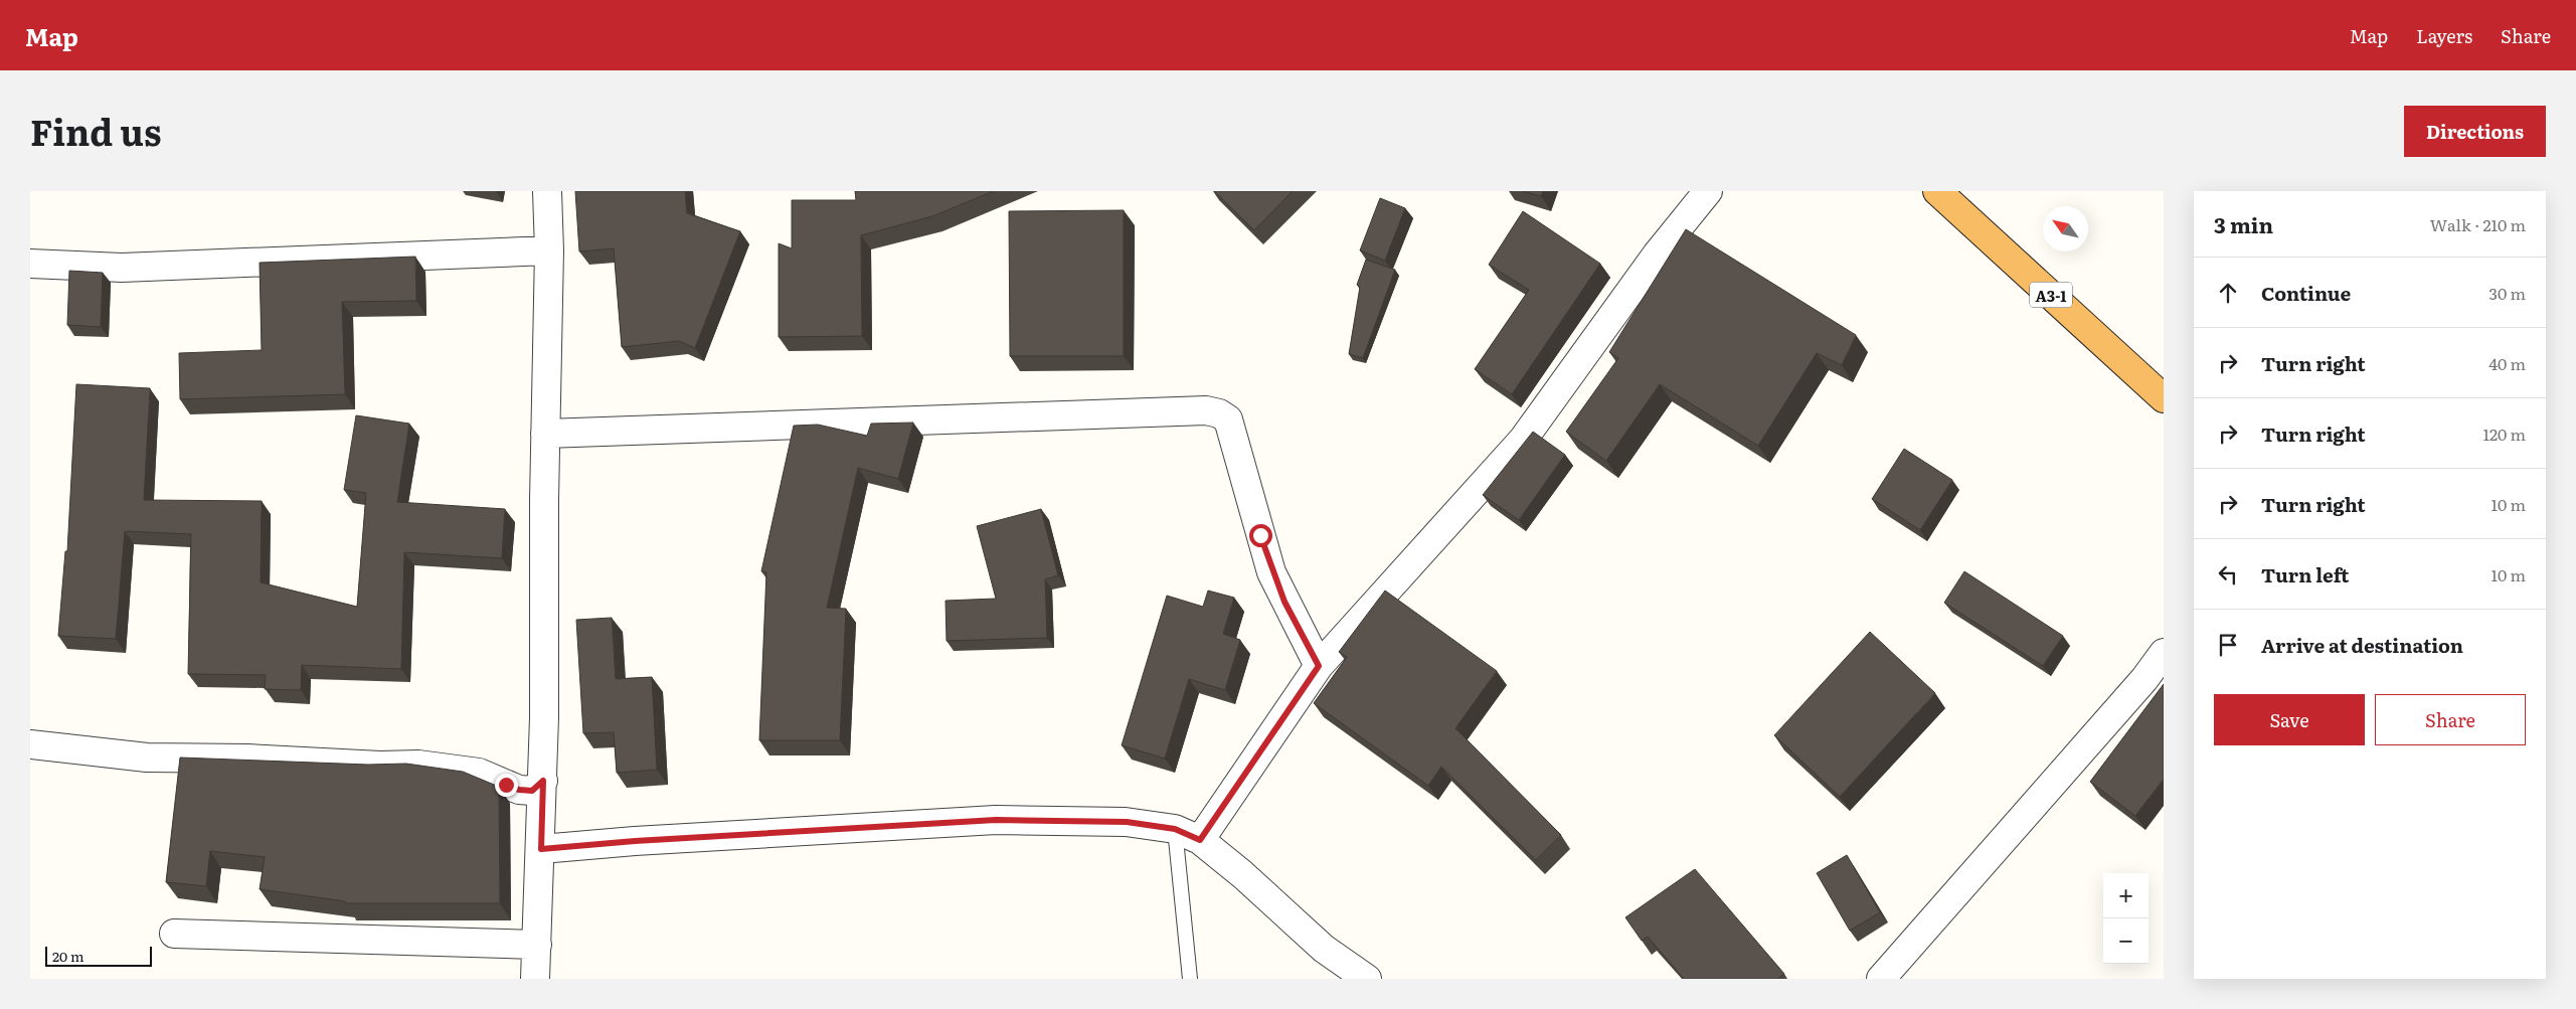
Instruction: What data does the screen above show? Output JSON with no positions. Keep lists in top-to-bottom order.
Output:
{
  "streets": {
    "highway": ["A3-1"]
  },
  "scale_bar": "20 m",
  "north": "top left",
  "page": {
    "header": "Map",
    "nav": ["Map", "Layers", "Share"],
    "title": "Find us",
    "buttons": [
      "Directions",
      ["Save", "Share"]
    ],
    "heading": ["3 min", "Walk · 210 m"],
    "list": [
      ["Continue", "30 m"],
      ["Turn right", "40 m"],
      ["Turn right", "120 m"],
      ["Turn right", "10 m"],
      ["Turn left", "10 m"],
      "Arrive at destination"
    ],
    "map_buttons": ["+", "−"],
    "scale": "20 m"
  }
}
